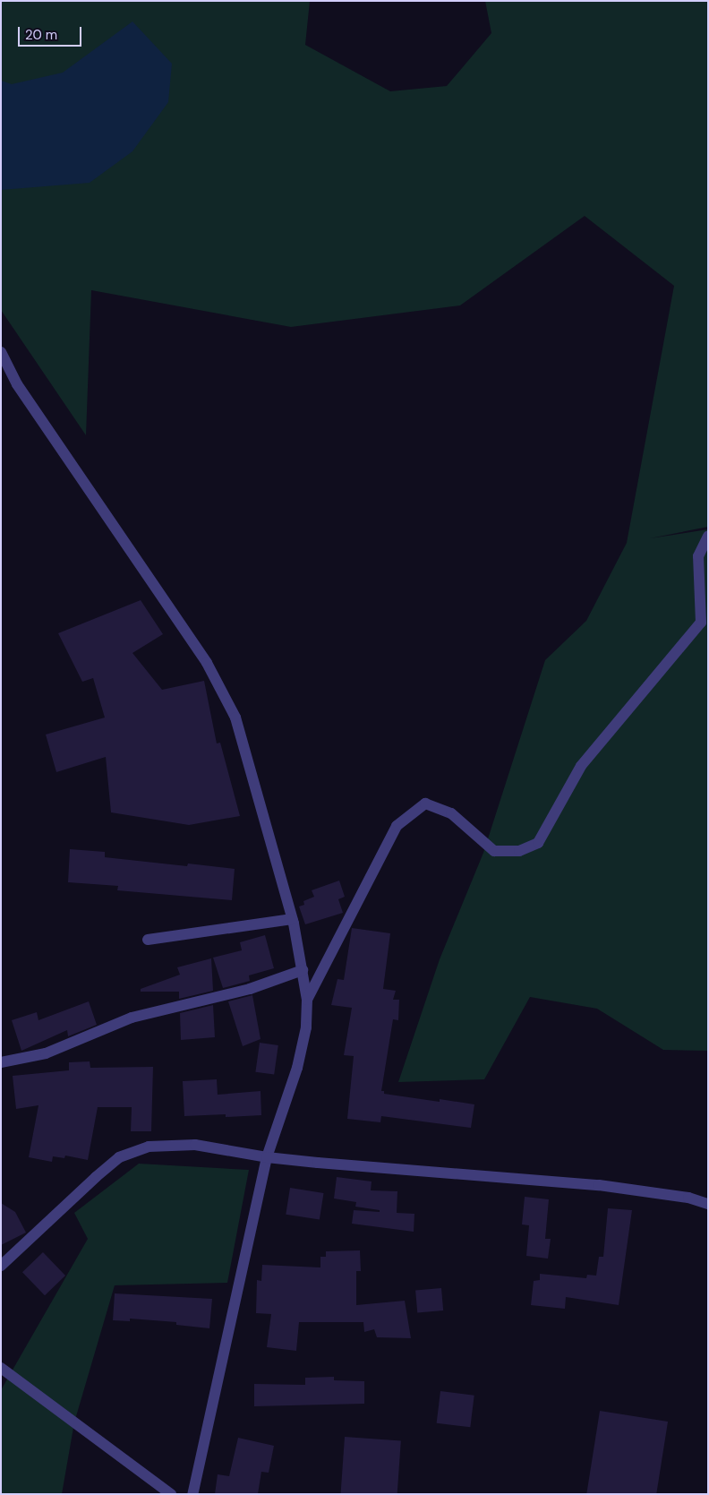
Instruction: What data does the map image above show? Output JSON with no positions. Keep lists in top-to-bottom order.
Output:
{
  "scale_bar": "20 m"
}
